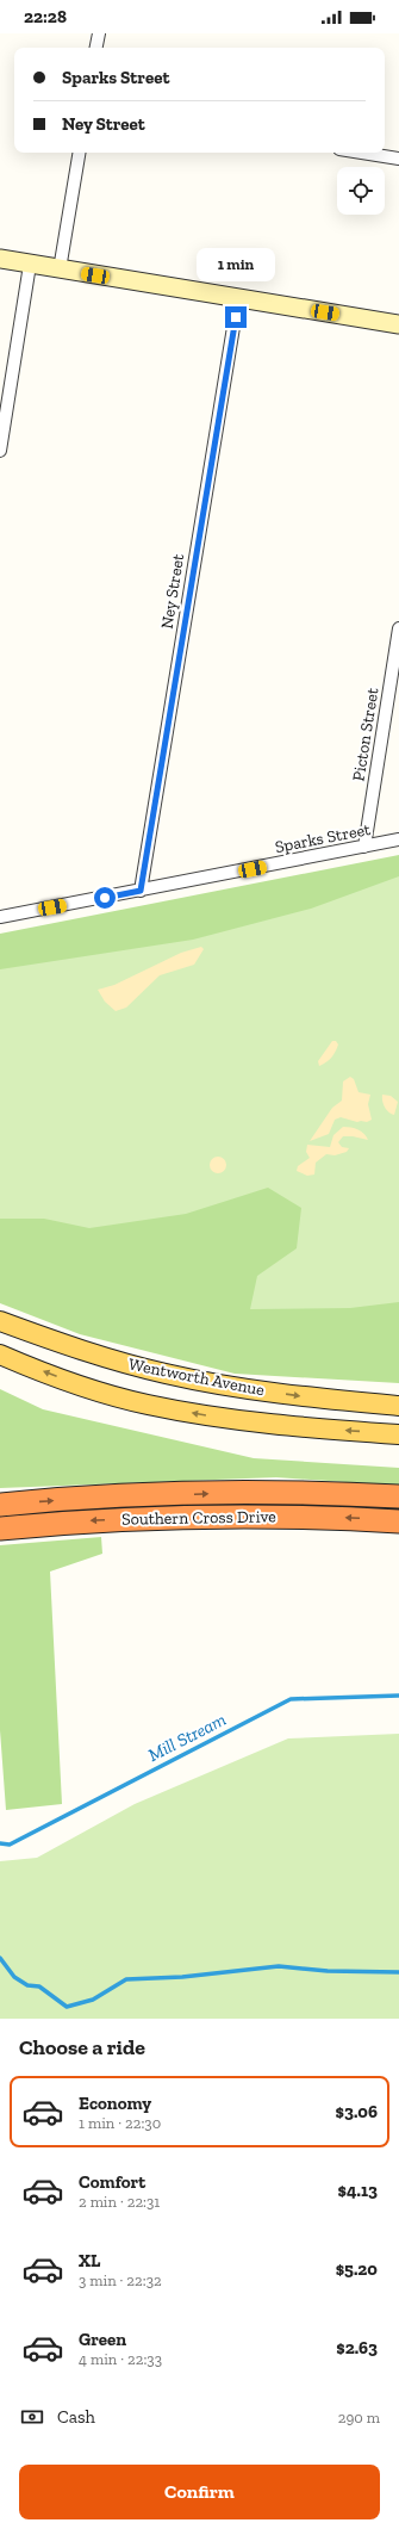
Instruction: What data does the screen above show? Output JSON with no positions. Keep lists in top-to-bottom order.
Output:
{
  "streets": {
    "highway": ["Southern Cross Drive"],
    "main road": ["Wentworth Avenue"],
    "street": ["Ney Street", "Picton Street", "Sparks Street"]
  },
  "crossings": [
    ["Ney Street", "Sparks Street"],
    ["Picton Street", "Sparks Street"]
  ],
  "water": ["Mill Stream"],
  "page": {
    "status": "22:28",
    "banner": ["Sparks Street", "Ney Street"],
    "bubble": "1 min",
    "heading": "Choose a ride",
    "list": [
      {
        "name": "Economy",
        "note": "1 min · 22:30",
        "value": "$3.06"
      },
      {
        "name": "Comfort",
        "note": "2 min · 22:31",
        "value": "$4.13"
      },
      {
        "name": "XL",
        "note": "3 min · 22:32",
        "value": "$5.20"
      },
      {
        "name": "Green",
        "note": "4 min · 22:33",
        "value": "$2.63"
      }
    ],
    "pay": ["Cash", "290 m"],
    "buttons": "Confirm"
  }
}
